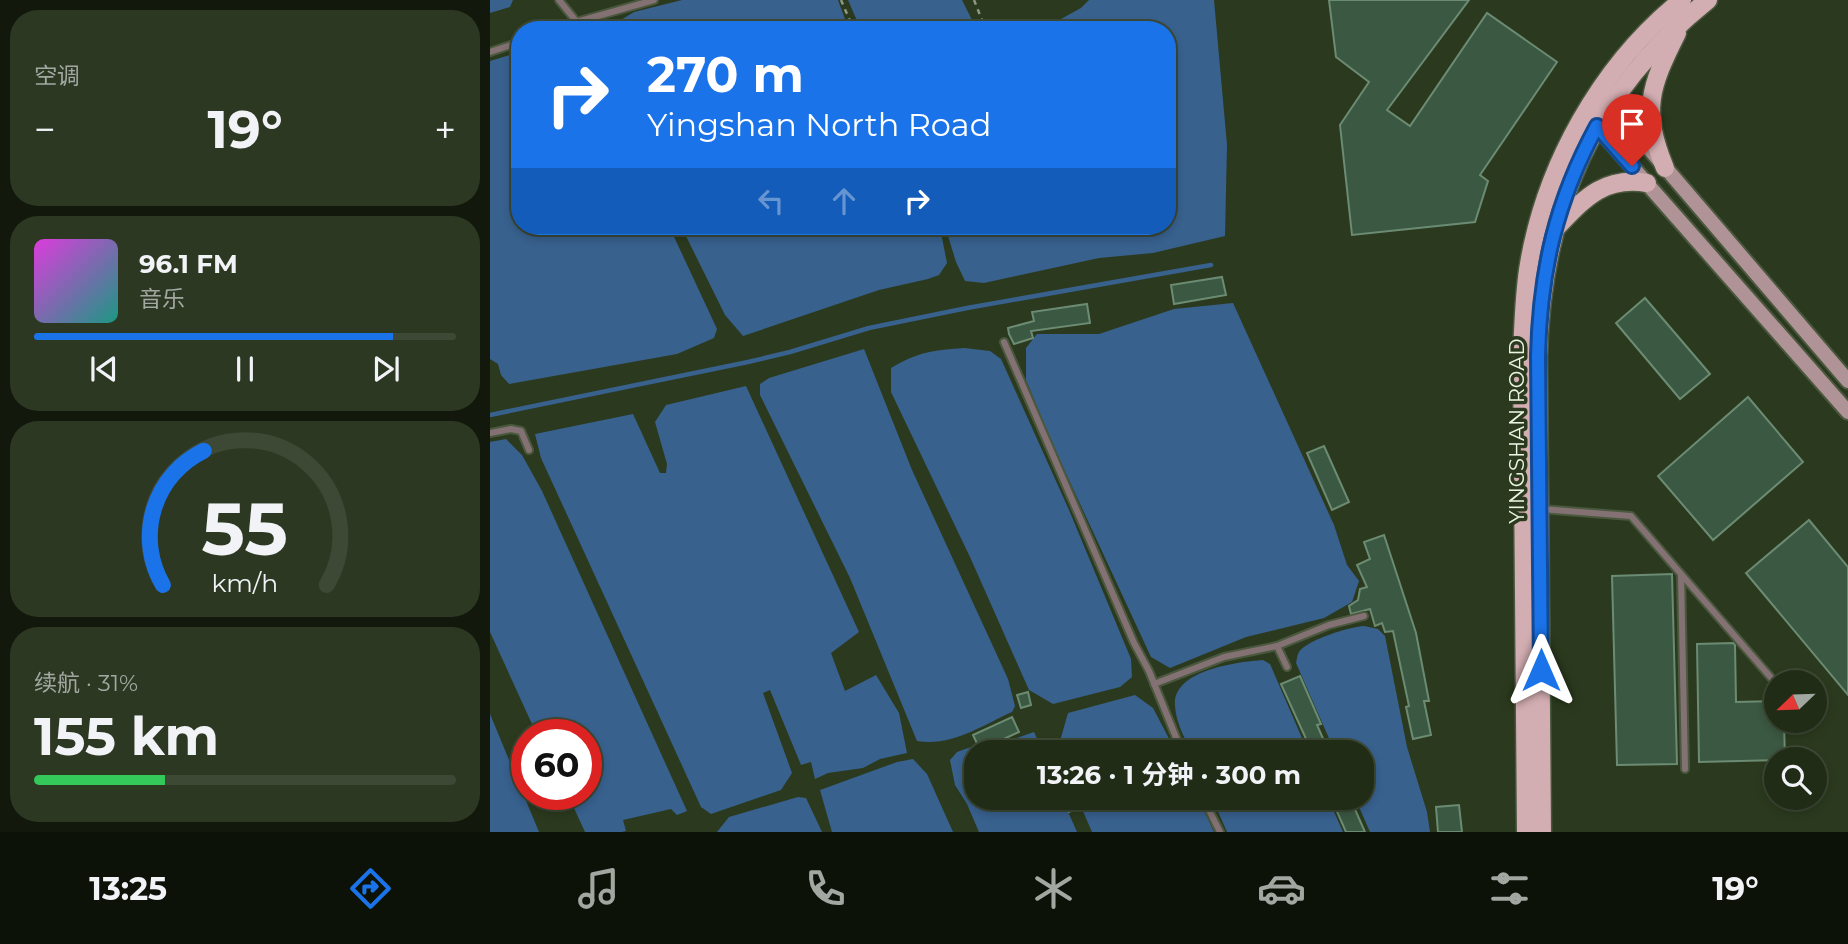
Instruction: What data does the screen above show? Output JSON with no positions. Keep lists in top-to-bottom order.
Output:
{
  "streets": {
    "main road": ["YINGSHAN ROAD"]
  },
  "north": "bottom left",
  "page": {
    "tile": [
      "空调",
      ["续航 · 31%", "155 km"]
    ],
    "turn": ["270 m", "Yingshan North Road"],
    "heat": ["−", "19°", "+"],
    "song": ["96.1 FM", "音乐"],
    "limit": "60",
    "trip": "13:26 · 1 分钟 · 300 m",
    "tabs": ["13:25", "19°"],
    "gauge": ["55", "km/h"]
  }
}
